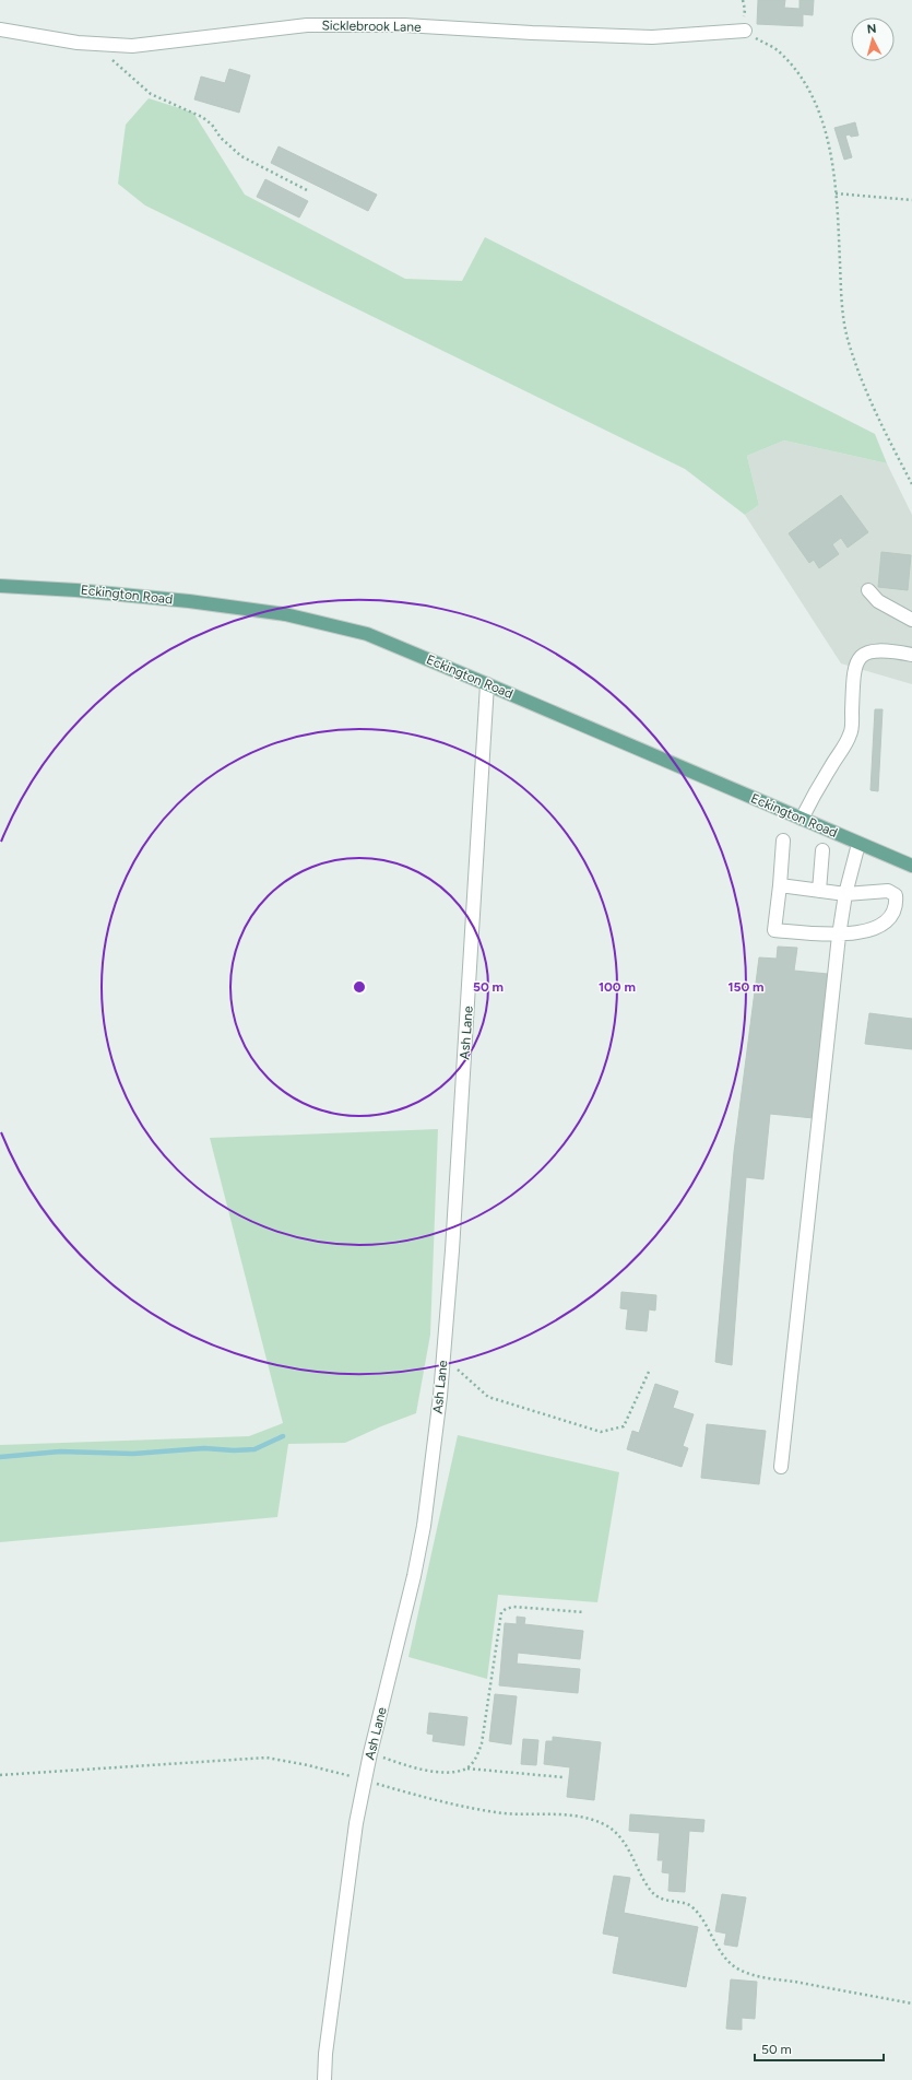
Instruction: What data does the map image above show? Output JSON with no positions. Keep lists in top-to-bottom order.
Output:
{
  "streets": {
    "main road": ["Eckington Road"],
    "street": ["Sicklebrook Lane", "Ash Lane"]
  },
  "crossings": [
    ["Eckington Road", "Ash Lane"]
  ],
  "scale_bar": "50 m",
  "north": "top",
  "rings": ["50 m", "100 m", "150 m"]
}
